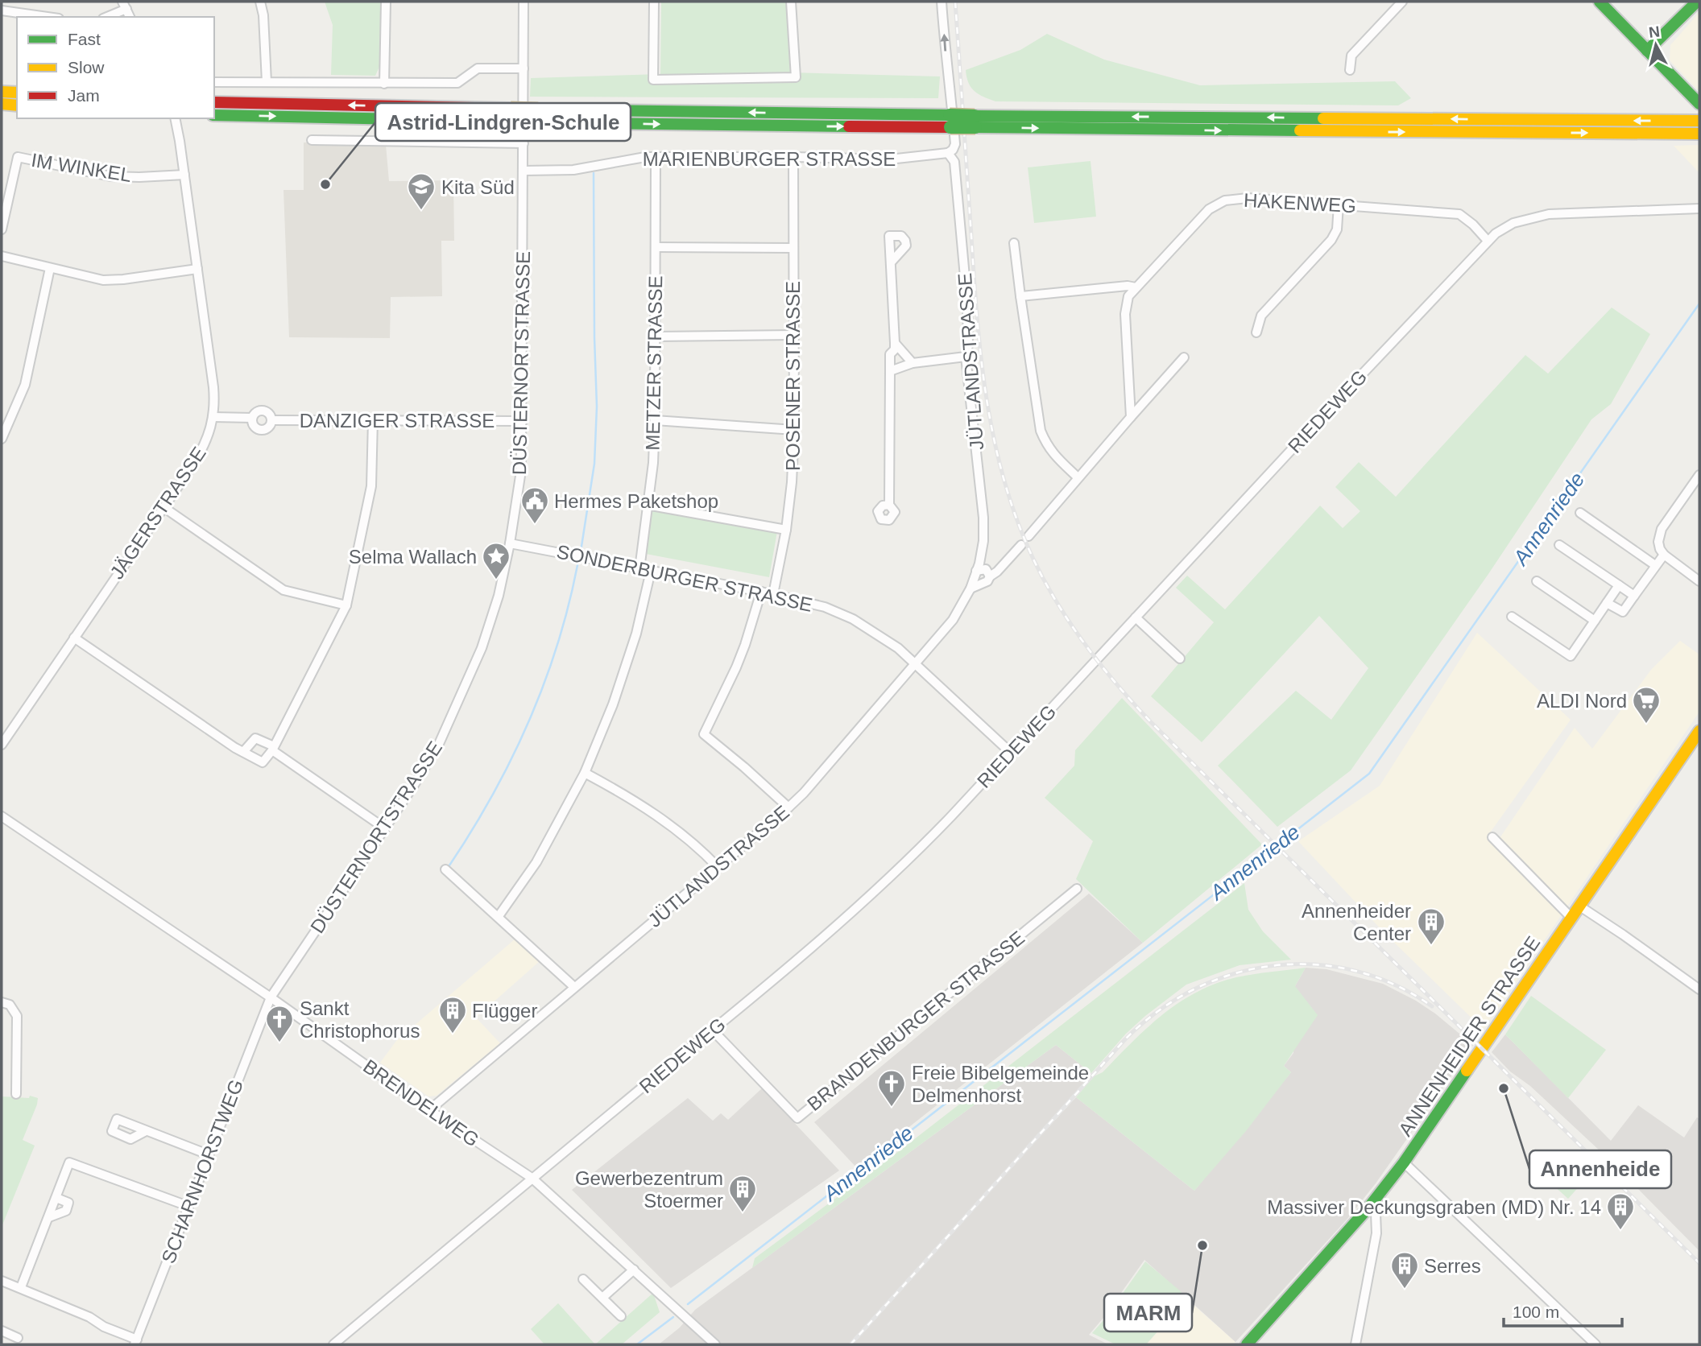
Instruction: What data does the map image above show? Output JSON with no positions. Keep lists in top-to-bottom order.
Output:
{
  "streets": {
    "main road": ["ANNENHEIDER STRASSE"],
    "street": [
      "MARIENBURGER STRASSE",
      "IM WINKEL",
      "HAKENWEG",
      "JÜTLANDSTRASSE",
      "DÜSTERNORTSTRASSE",
      "METZER STRASSE",
      "POSENER STRASSE",
      "RIEDEWEG",
      "DANZIGER STRASSE",
      "JÄGERSTRASSE",
      "SONDERBURGER STRASSE",
      "BRANDENBURGER STRASSE",
      "BRENDELWEG",
      "SCHARNHORSTWEG"
    ]
  },
  "crossings": [
    ["MARIENBURGER STRASSE", "JÜTLANDSTRASSE"],
    ["MARIENBURGER STRASSE", "DÜSTERNORTSTRASSE"],
    ["MARIENBURGER STRASSE", "METZER STRASSE"],
    ["MARIENBURGER STRASSE", "POSENER STRASSE"],
    ["IM WINKEL", "JÄGERSTRASSE"],
    ["HAKENWEG", "RIEDEWEG"],
    ["JÜTLANDSTRASSE", "SONDERBURGER STRASSE"],
    ["JÜTLANDSTRASSE", "BRENDELWEG"],
    ["DÜSTERNORTSTRASSE", "DANZIGER STRASSE"],
    ["DÜSTERNORTSTRASSE", "SONDERBURGER STRASSE"],
    ["DÜSTERNORTSTRASSE", "BRENDELWEG"],
    ["DÜSTERNORTSTRASSE", "SCHARNHORSTWEG"],
    ["METZER STRASSE", "SONDERBURGER STRASSE"],
    ["POSENER STRASSE", "SONDERBURGER STRASSE"],
    ["RIEDEWEG", "SONDERBURGER STRASSE"],
    ["RIEDEWEG", "BRANDENBURGER STRASSE"],
    ["RIEDEWEG", "BRENDELWEG"],
    ["DANZIGER STRASSE", "JÄGERSTRASSE"],
    ["BRENDELWEG", "SCHARNHORSTWEG"]
  ],
  "water": ["Annenriede"],
  "places": {
    "other": ["Astrid-Lindgren-Schule", "Annenheide", "MARM"],
    "school or university": ["Kita Süd"],
    "public building": ["Hermes Paketshop"],
    "place": ["Selma Wallach"],
    "supermarket": ["ALDI Nord"],
    "building": [
      "Annenheider Center",
      "Flügger",
      "Gewerbezentrum Stoermer",
      "Massiver Deckungsgraben (MD) Nr. 14",
      "Serres"
    ],
    "church": ["Sankt Christophorus", "Freie Bibelgemeinde Delmenhorst"]
  },
  "legend": ["Fast", "Slow", "Jam"],
  "scale_bar": "100 m",
  "north": "top"
}
